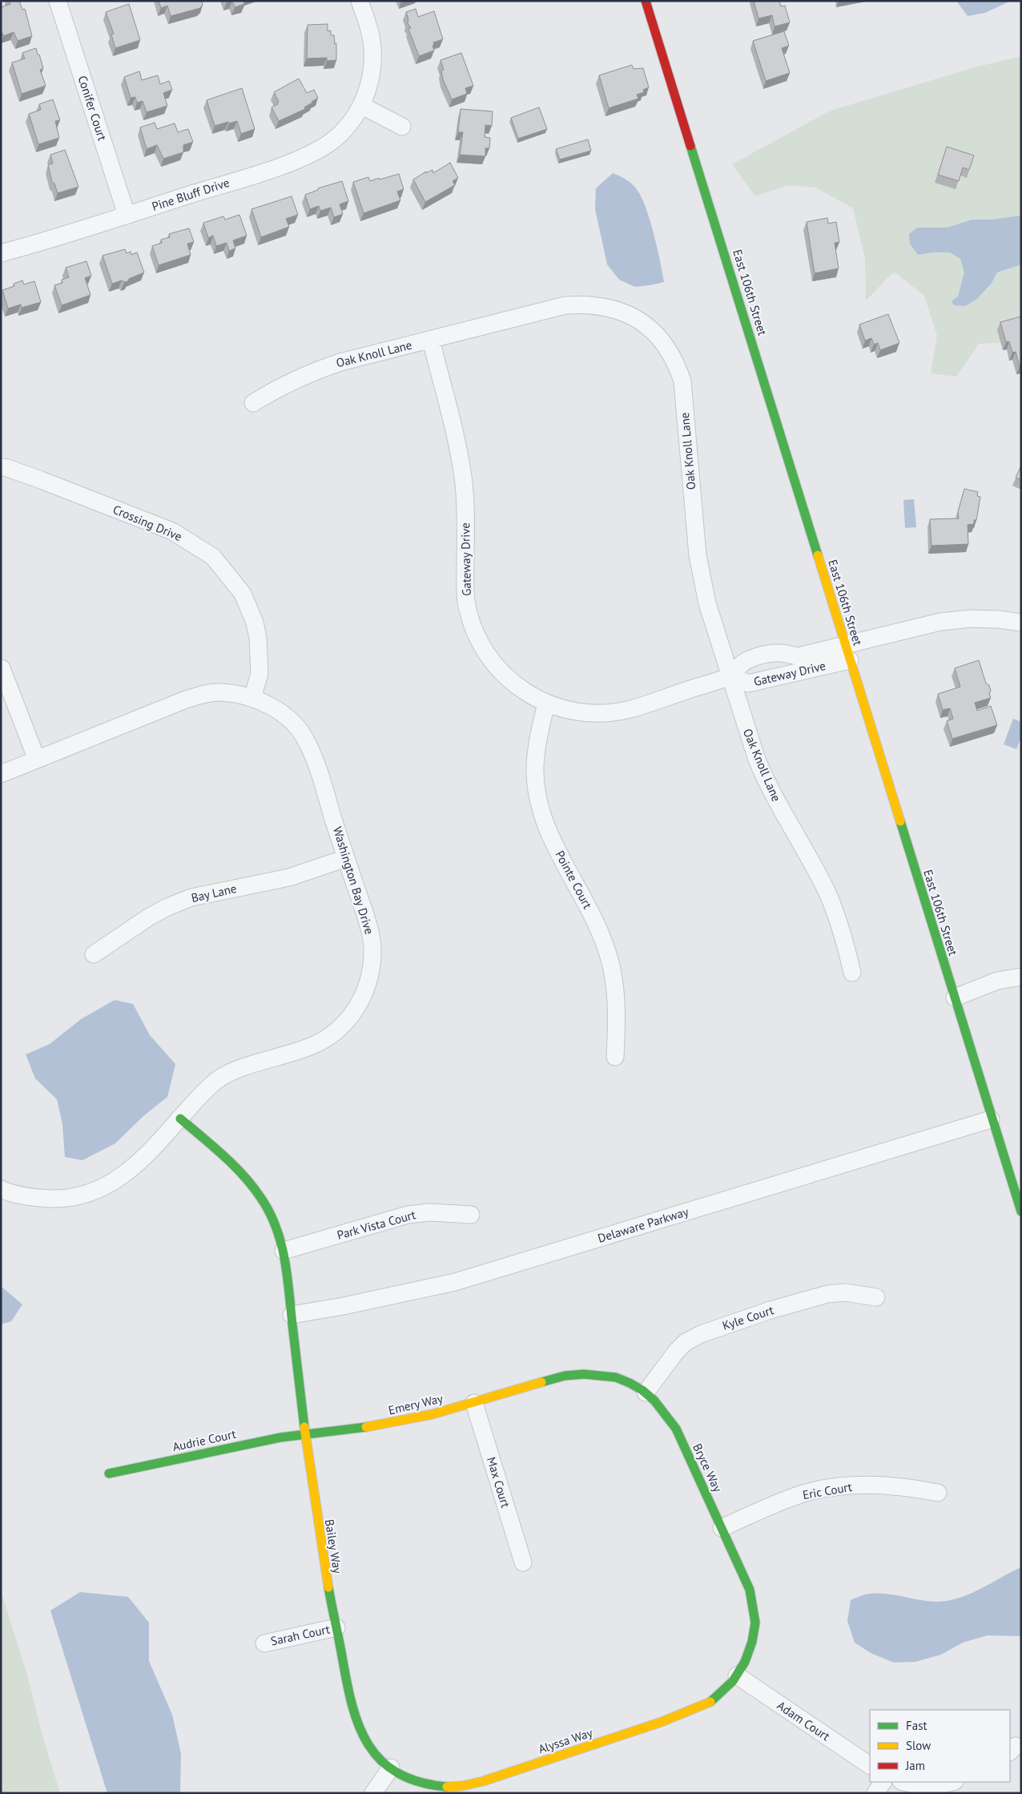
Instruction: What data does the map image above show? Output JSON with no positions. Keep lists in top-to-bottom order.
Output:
{
  "streets": {
    "street": [
      "Conifer Court",
      "Pine Bluff Drive",
      "East 106th Street",
      "Oak Knoll Lane",
      "Crossing Drive",
      "Gateway Drive",
      "Pointe Court",
      "Washington Bay Drive",
      "Bay Lane",
      "Park Vista Court",
      "Delaware Parkway",
      "Kyle Court",
      "Emery Way",
      "Audrie Court",
      "Bryce Way",
      "Max Court",
      "Eric Court",
      "Bailey Way",
      "Sarah Court",
      "Adam Court",
      "Alyssa Way"
    ]
  },
  "crossings": [
    ["Conifer Court", "Pine Bluff Drive"],
    ["East 106th Street", "Gateway Drive"],
    ["East 106th Street", "Delaware Parkway"],
    ["Oak Knoll Lane", "Gateway Drive"],
    ["Crossing Drive", "Washington Bay Drive"],
    ["Gateway Drive", "Pointe Court"],
    ["Washington Bay Drive", "Bay Lane"],
    ["Washington Bay Drive", "Bailey Way"],
    ["Park Vista Court", "Bailey Way"],
    ["Delaware Parkway", "Bailey Way"],
    ["Kyle Court", "Bryce Way"],
    ["Emery Way", "Audrie Court"],
    ["Emery Way", "Bryce Way"],
    ["Emery Way", "Max Court"],
    ["Emery Way", "Bailey Way"],
    ["Audrie Court", "Bailey Way"],
    ["Bryce Way", "Eric Court"],
    ["Bryce Way", "Adam Court"],
    ["Bryce Way", "Alyssa Way"],
    ["Bailey Way", "Sarah Court"],
    ["Bailey Way", "Alyssa Way"],
    ["Adam Court", "Alyssa Way"]
  ],
  "legend": ["Fast", "Slow", "Jam"]
}
